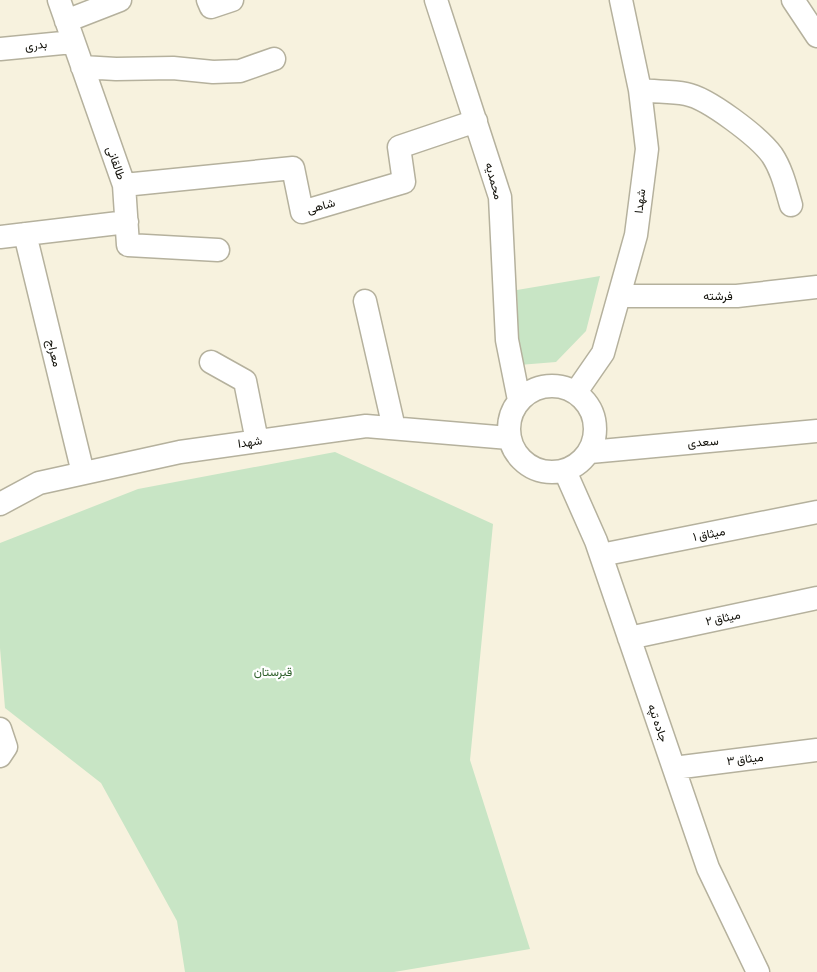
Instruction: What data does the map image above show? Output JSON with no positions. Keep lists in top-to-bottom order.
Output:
{
  "streets": {
    "street": [
      "بدری",
      "طالقانی",
      "محمدیه",
      "شهدا",
      "شاهی",
      "فرشته",
      "معراج",
      "سعدی",
      "میثاق ۱",
      "میثاق ۲",
      "جاده تپه",
      "میثاق ۳"
    ]
  },
  "crossings": [
    ["بدری", "طالقانی"],
    ["طالقانی", "شاهی"],
    ["محمدیه", "شهدا"],
    ["محمدیه", "شاهی"],
    ["محمدیه", "سعدی"],
    ["محمدیه", "جاده تپه"],
    ["شهدا", "فرشته"],
    ["شهدا", "معراج"],
    ["شهدا", "سعدی"],
    ["شهدا", "جاده تپه"],
    ["سعدی", "جاده تپه"],
    ["میثاق ۱", "جاده تپه"],
    ["میثاق ۲", "جاده تپه"],
    ["جاده تپه", "میثاق ۳"]
  ],
  "parks": ["قبرستان"]
}
